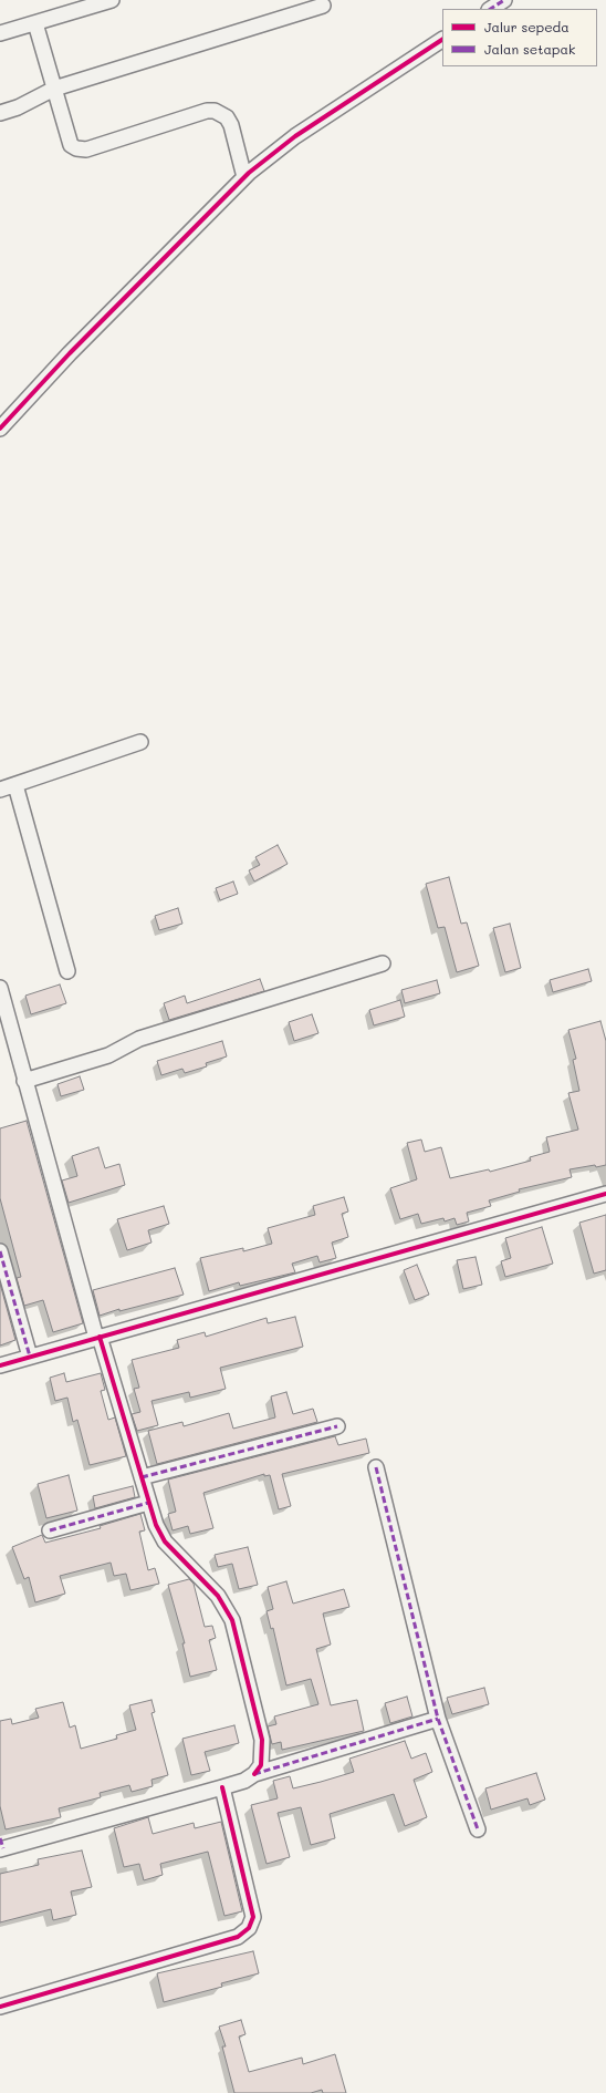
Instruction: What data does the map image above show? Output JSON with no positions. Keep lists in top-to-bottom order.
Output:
{
  "legend": ["Jalur sepeda", "Jalan setapak"]
}
